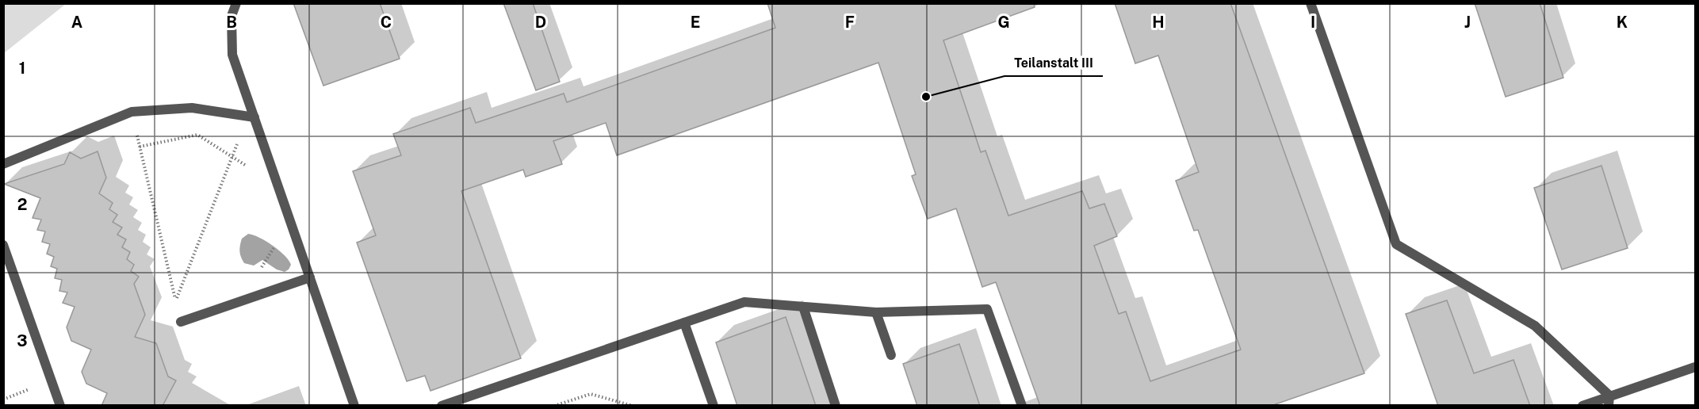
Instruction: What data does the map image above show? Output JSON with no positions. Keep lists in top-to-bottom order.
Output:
{
  "places": ["Teilanstalt III"],
  "grid": {
    "columns": [
      "A",
      "B",
      "C",
      "D",
      "E",
      "F",
      "G",
      "H",
      "I",
      "J",
      "K"
    ],
    "rows": ["1", "2", "3"]
  }
}
